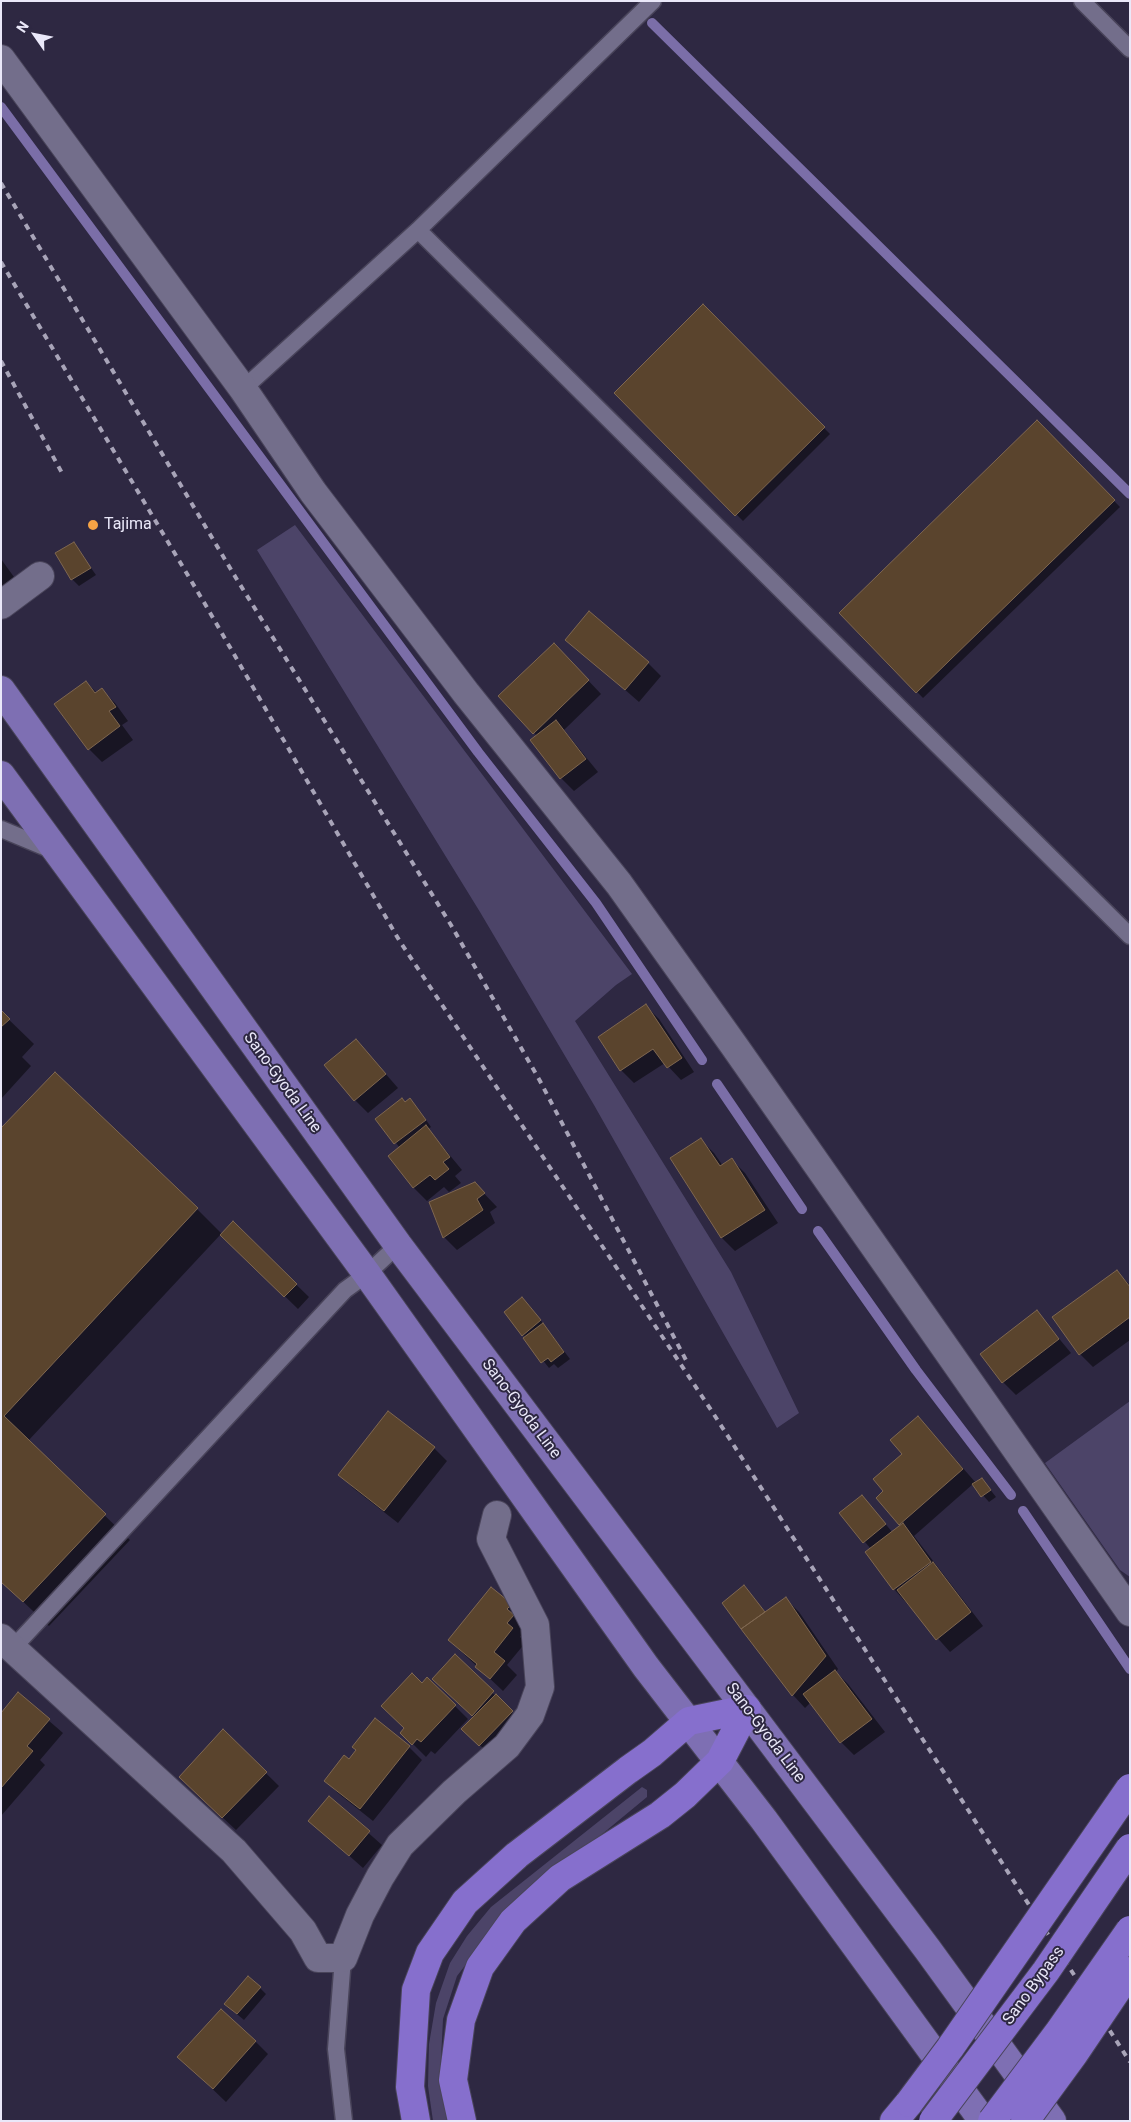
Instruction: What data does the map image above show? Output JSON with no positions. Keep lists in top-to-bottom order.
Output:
{
  "streets": {
    "highway": ["Sano Bypass"],
    "main road": ["Sano-Gyoda Line"]
  },
  "places": ["Tajima"],
  "north": "top left"
}
